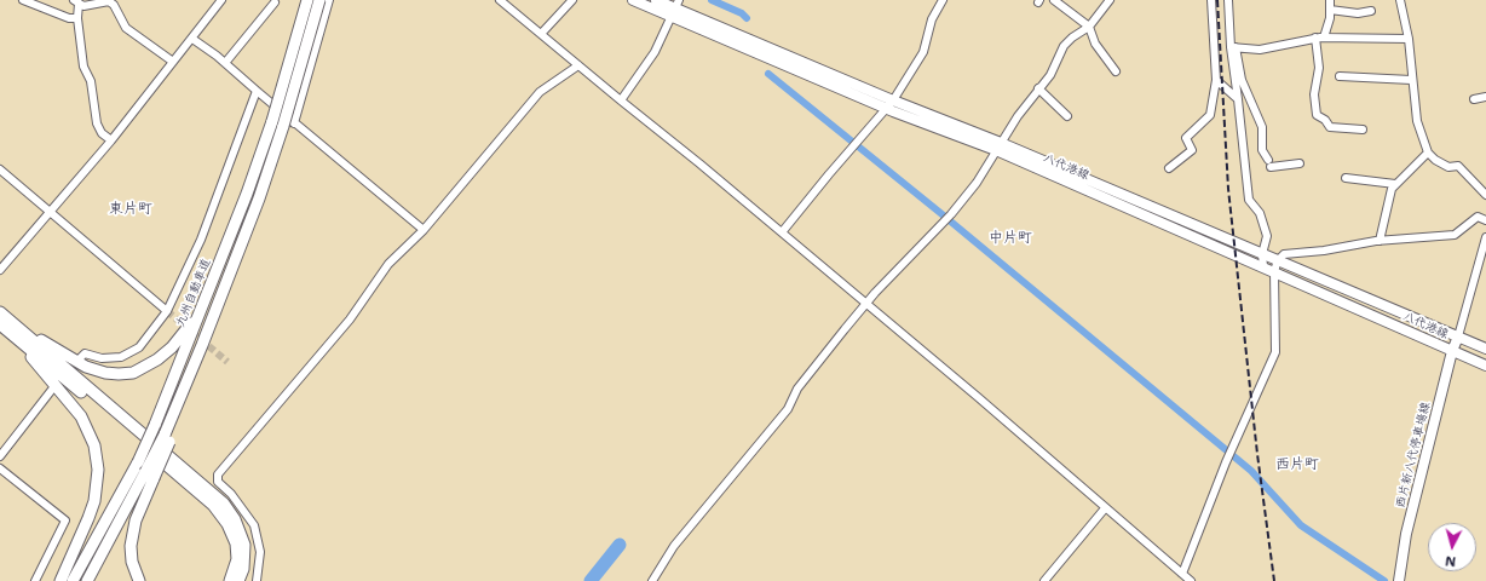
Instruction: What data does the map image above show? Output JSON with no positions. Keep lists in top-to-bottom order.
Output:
{
  "streets": {
    "highway": ["九州自動車道"],
    "main road": ["八代港線", "西片新八代停車場線"]
  },
  "crossings": [
    ["八代港線", "西片新八代停車場線"]
  ],
  "districts": ["東片町", "中片町", "西片町"],
  "north": "bottom"
}
